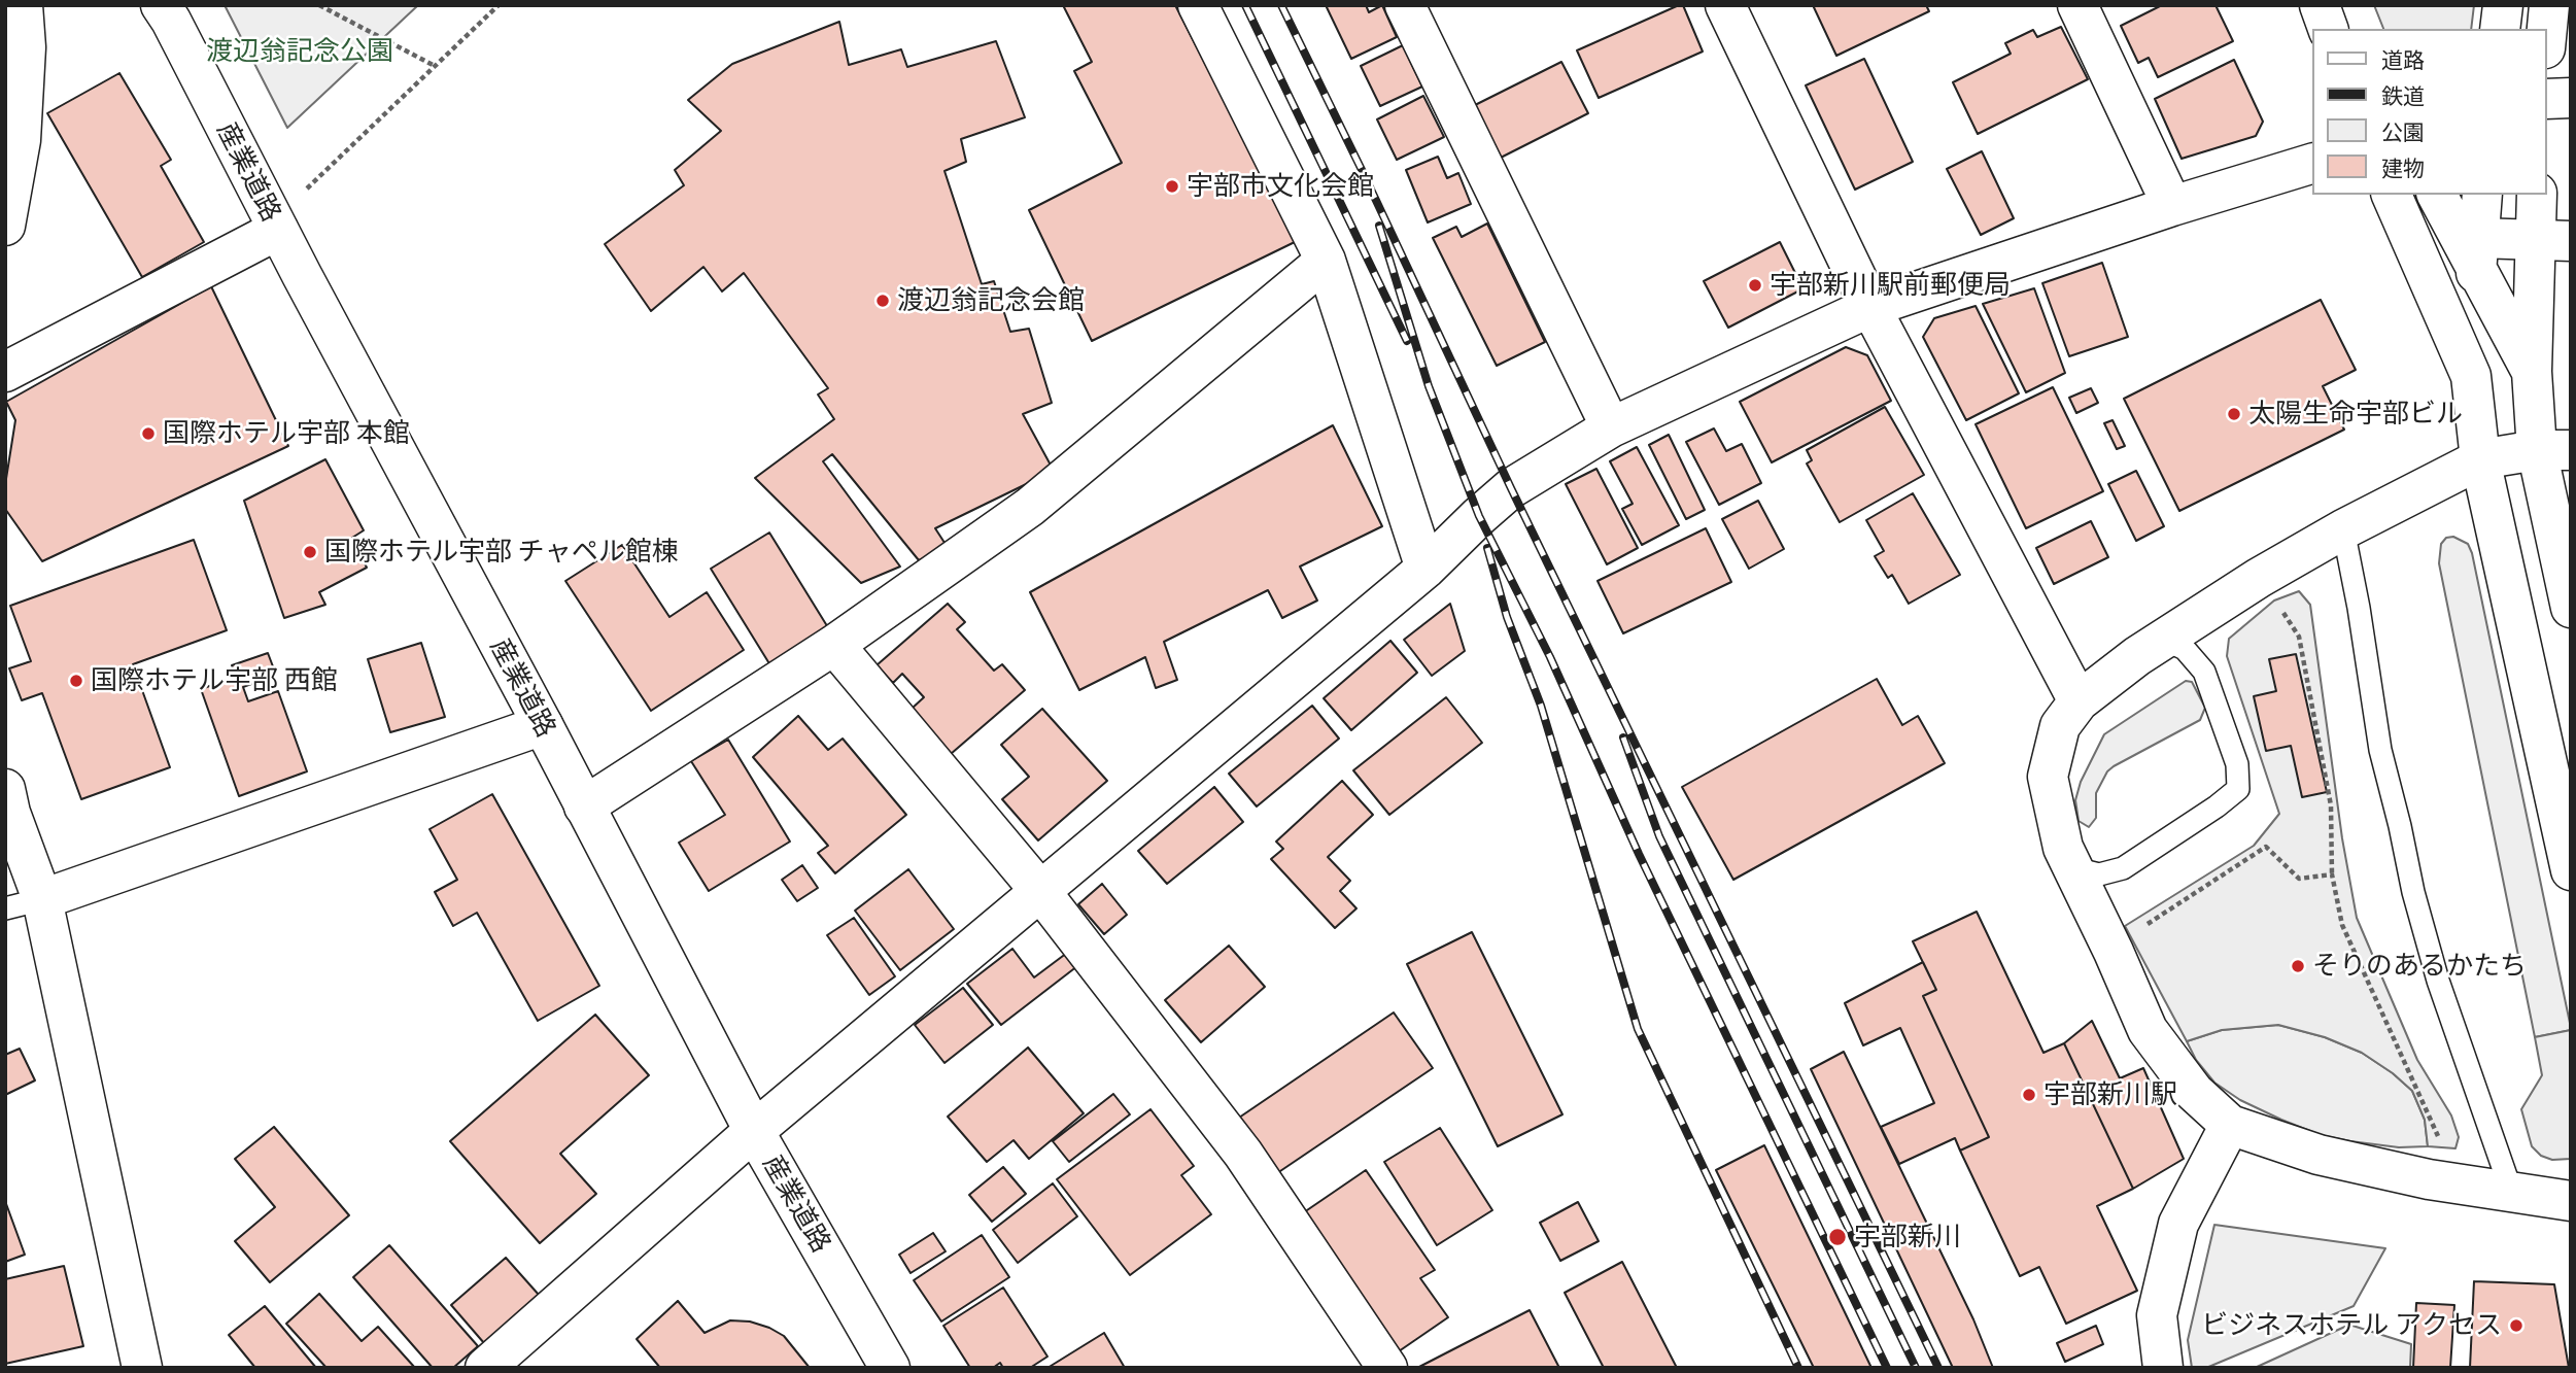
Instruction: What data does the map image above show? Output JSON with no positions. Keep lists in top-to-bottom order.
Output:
{
  "streets": {
    "street": ["産業道路"]
  },
  "parks": ["渡辺翁記念公園"],
  "places": [
    "宇部市文化会館",
    "宇部新川駅前郵便局",
    "渡辺翁記念会館",
    "太陽生命宇部ビル",
    "国際ホテル宇部 本館",
    "国際ホテル宇部 チャペル館棟",
    "国際ホテル宇部 西館",
    "そりのあるかたち",
    "宇部新川駅",
    "宇部新川",
    "ビジネスホテル アクセス"
  ],
  "legend": [
    "道路",
    "鉄道",
    "公園",
    "建物"
  ]
}
